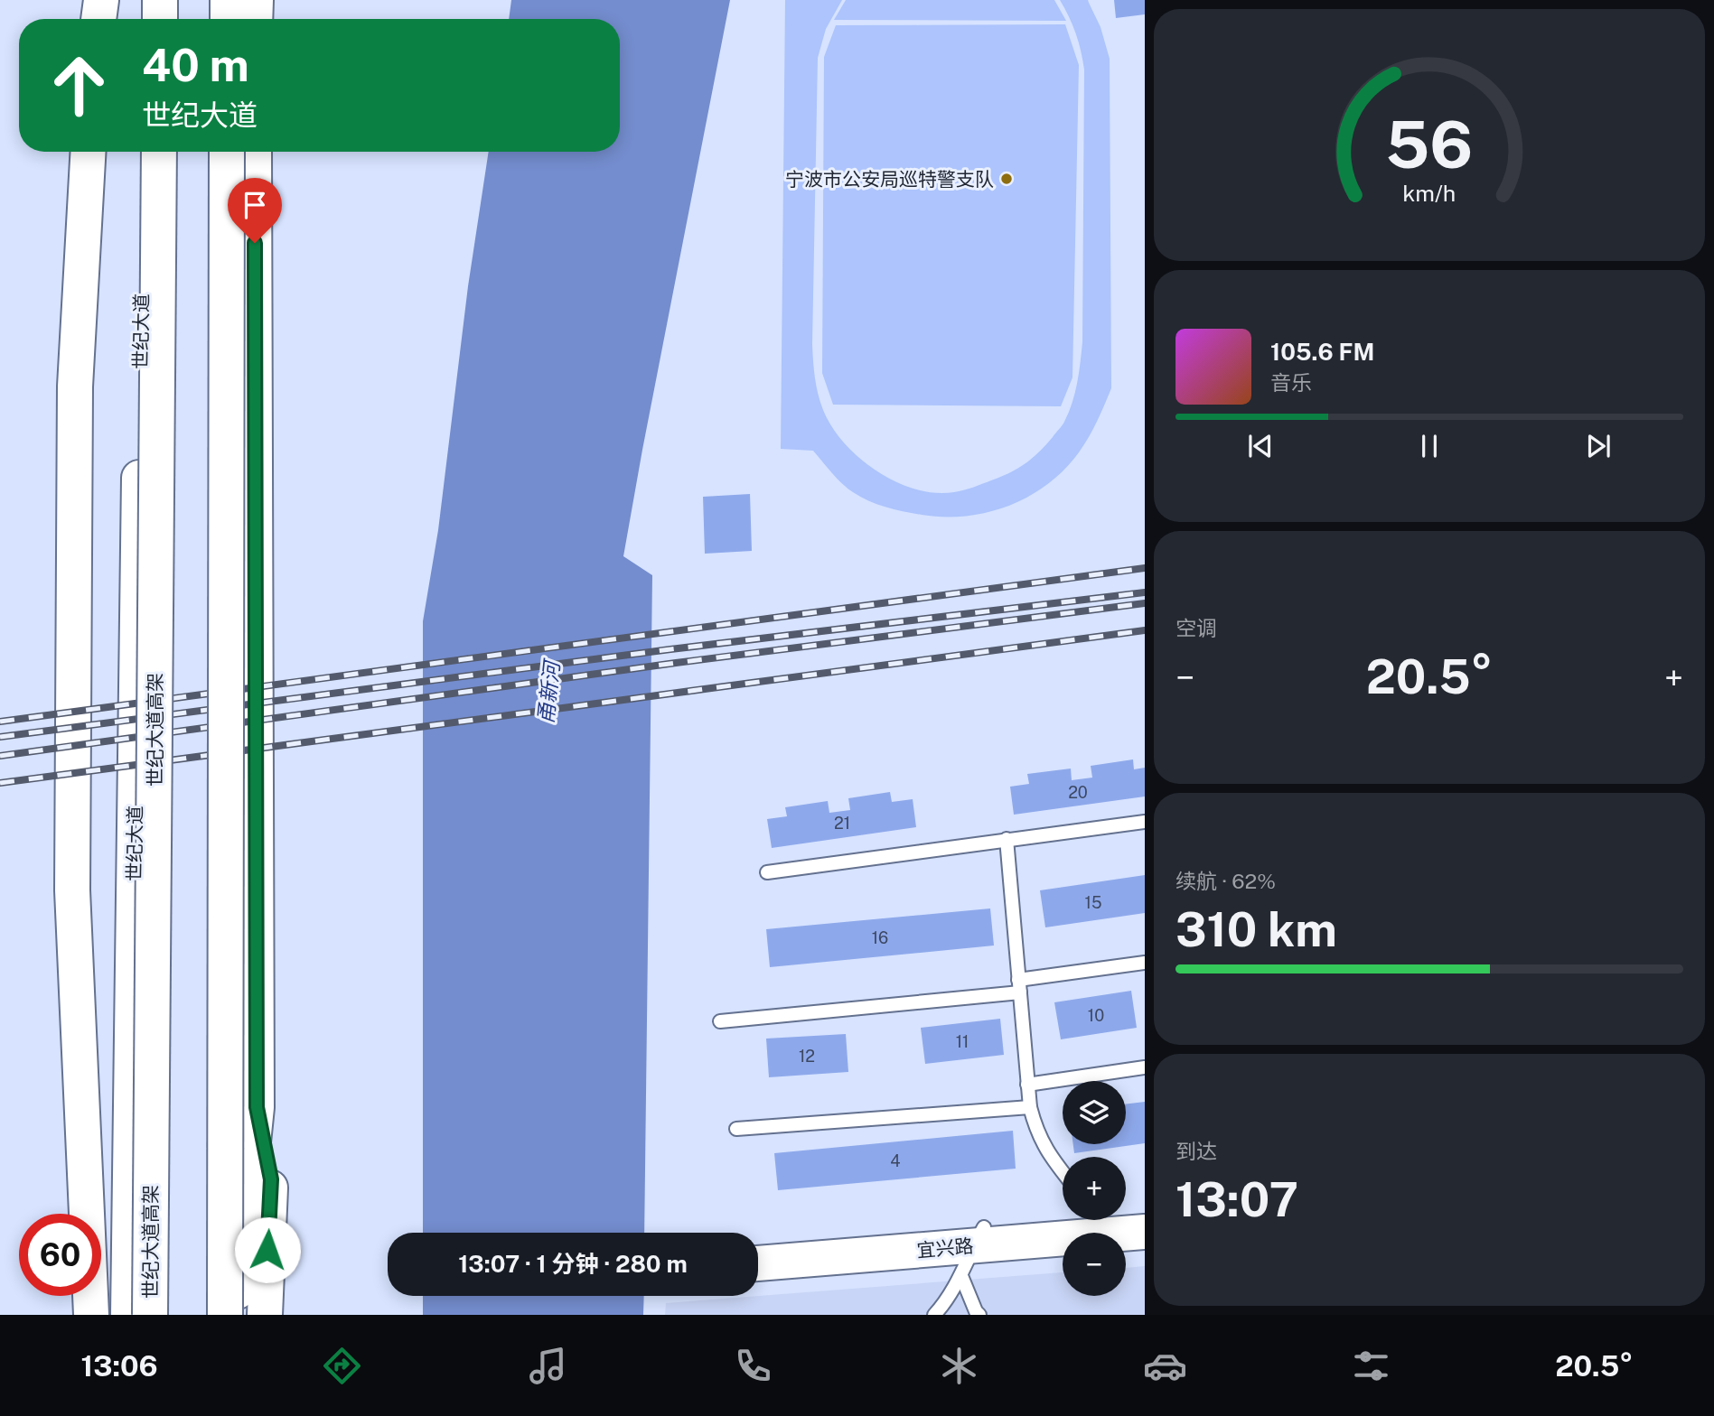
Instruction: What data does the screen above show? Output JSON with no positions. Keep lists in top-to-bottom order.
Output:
{
  "streets": {
    "main road": ["世纪大道", "世纪大道高架", "宜兴路"]
  },
  "water": ["甬新河"],
  "places": ["宁波市公安局巡特警支队"],
  "house_numbers": [
    "20",
    "21",
    "15",
    "16",
    "10",
    "11",
    "12",
    "4"
  ],
  "page": {
    "turn": ["40 m", "世纪大道"],
    "song": ["105.6 FM", "音乐"],
    "tile": [
      "空调",
      ["续航 · 62%", "310 km"],
      ["到达", "13:07"]
    ],
    "heat": ["−", "20.5°", "+"],
    "map_buttons": ["+", "−"],
    "limit": "60",
    "trip": "13:07 · 1 分钟 · 280 m",
    "tabs": ["13:06", "20.5°"],
    "gauge": ["56", "km/h"]
  }
}
